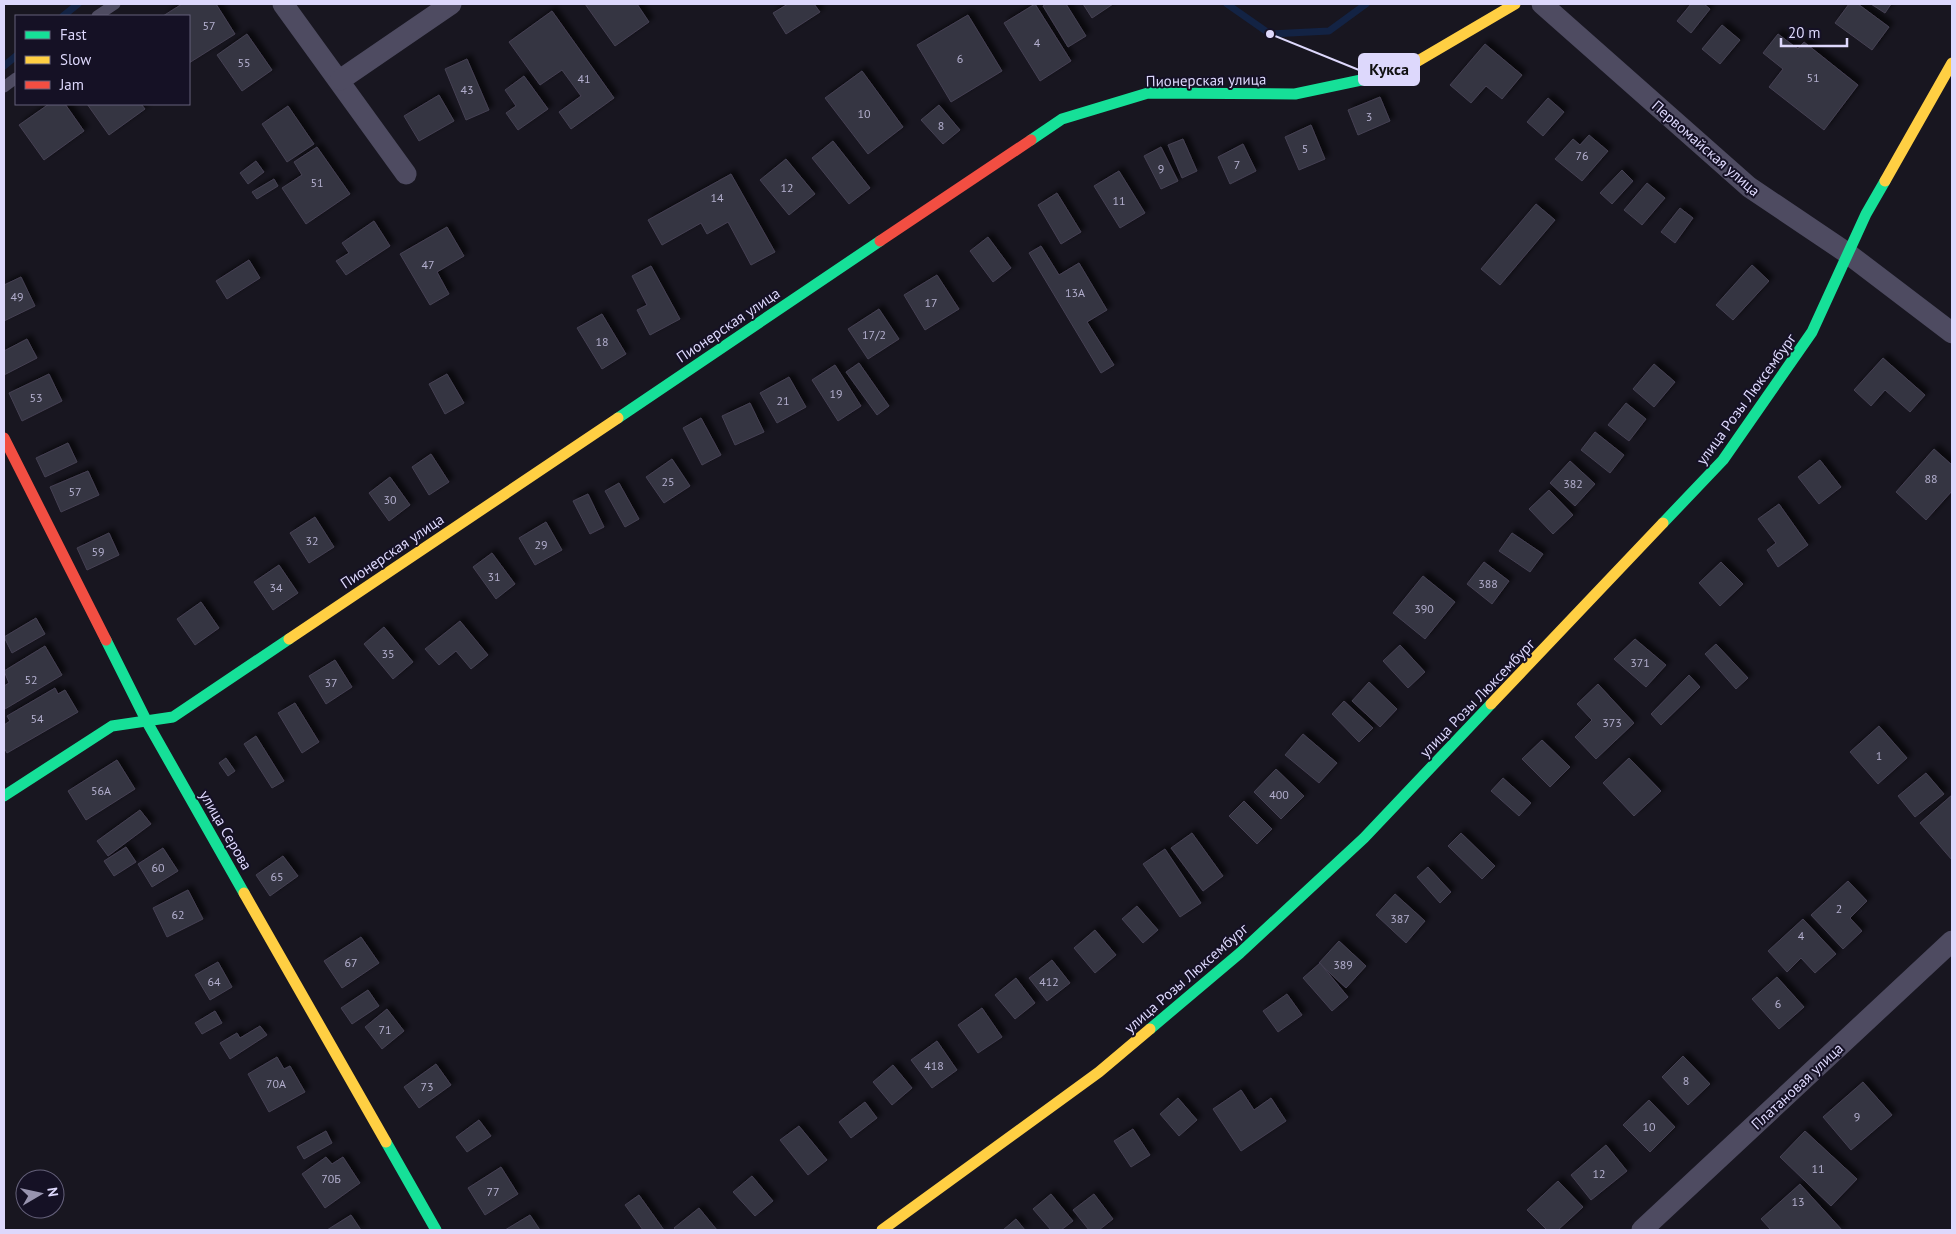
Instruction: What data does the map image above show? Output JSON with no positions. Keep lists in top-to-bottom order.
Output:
{
  "streets": {
    "street": [
      "Пионерская улица",
      "Первомайская улица",
      "улица Розы Люксембург",
      "улица Серова",
      "Платановая улица"
    ]
  },
  "crossings": [
    ["Пионерская улица", "улица Серова"],
    ["Первомайская улица", "улица Розы Люксембург"]
  ],
  "places": ["Кукса"],
  "house_numbers": [
    "57",
    "4",
    "6",
    "55",
    "51",
    "41",
    "43",
    "10",
    "3",
    "8",
    "5",
    "76",
    "7",
    "9",
    "51",
    "12",
    "14",
    "11",
    "47",
    "13А",
    "49",
    "17",
    "17/2",
    "18",
    "19",
    "53",
    "21",
    "88",
    "25",
    "382",
    "57",
    "30",
    "32",
    "29",
    "59",
    "31",
    "388",
    "34",
    "390",
    "35",
    "371",
    "52",
    "37",
    "54",
    "373",
    "1",
    "56А",
    "400",
    "60",
    "65",
    "2",
    "62",
    "387",
    "4",
    "67",
    "389",
    "64",
    "412",
    "6",
    "71",
    "418",
    "8",
    "70А",
    "73",
    "9",
    "10",
    "11",
    "12",
    "70Б",
    "77",
    "13"
  ],
  "legend": ["Fast", "Slow", "Jam"],
  "scale_bar": "20 m",
  "north": "right"
}
